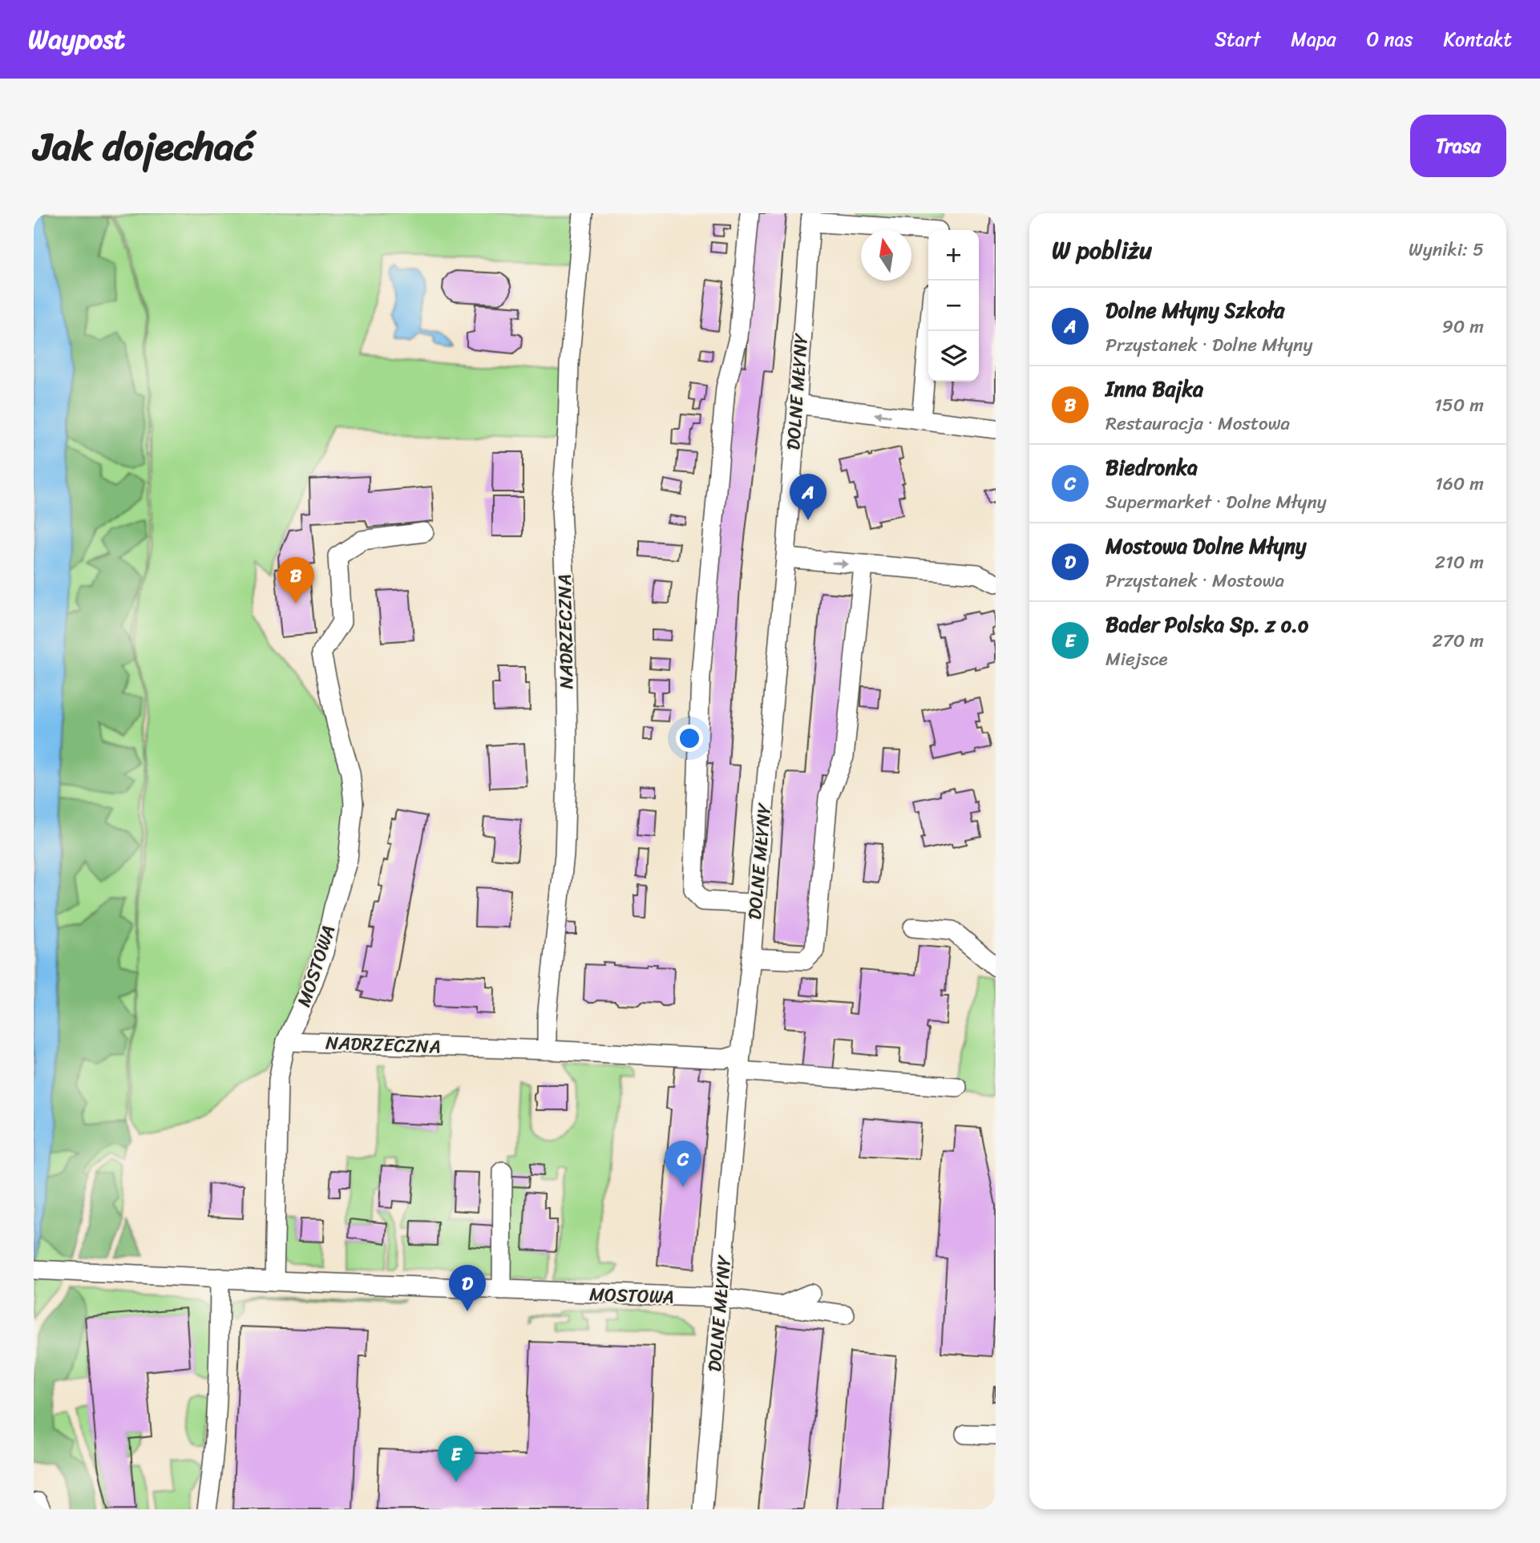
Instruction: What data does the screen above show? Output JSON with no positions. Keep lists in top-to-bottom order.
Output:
{
  "streets": {
    "street": ["DOLNE MŁYNY", "NADRZECZNA", "MOSTOWA"]
  },
  "crossings": [
    ["DOLNE MŁYNY", "NADRZECZNA"],
    ["DOLNE MŁYNY", "MOSTOWA"],
    ["NADRZECZNA", "MOSTOWA"]
  ],
  "north": "top",
  "page": {
    "header": "Waypost",
    "nav": [
      "Start",
      "Mapa",
      "O nas",
      "Kontakt"
    ],
    "title": "Jak dojechać",
    "buttons": "Trasa",
    "heading": ["W pobliżu", "Wyniki: 5"],
    "map_buttons": ["+", "−"],
    "list": [
      {
        "mark": "A",
        "name": "Dolne Młyny Szkoła",
        "note": "Przystanek · Dolne Młyny",
        "value": "90 m"
      },
      {
        "mark": "B",
        "name": "Inna Bajka",
        "note": "Restauracja · Mostowa",
        "value": "150 m"
      },
      {
        "mark": "C",
        "name": "Biedronka",
        "note": "Supermarket · Dolne Młyny",
        "value": "160 m"
      },
      {
        "mark": "D",
        "name": "Mostowa Dolne Młyny",
        "note": "Przystanek · Mostowa",
        "value": "210 m"
      },
      {
        "mark": "E",
        "name": "Bader Polska Sp. z o.o",
        "note": "Miejsce",
        "value": "270 m"
      }
    ],
    "pins": [
      "A",
      "B",
      "C",
      "D",
      "E"
    ]
  }
}
